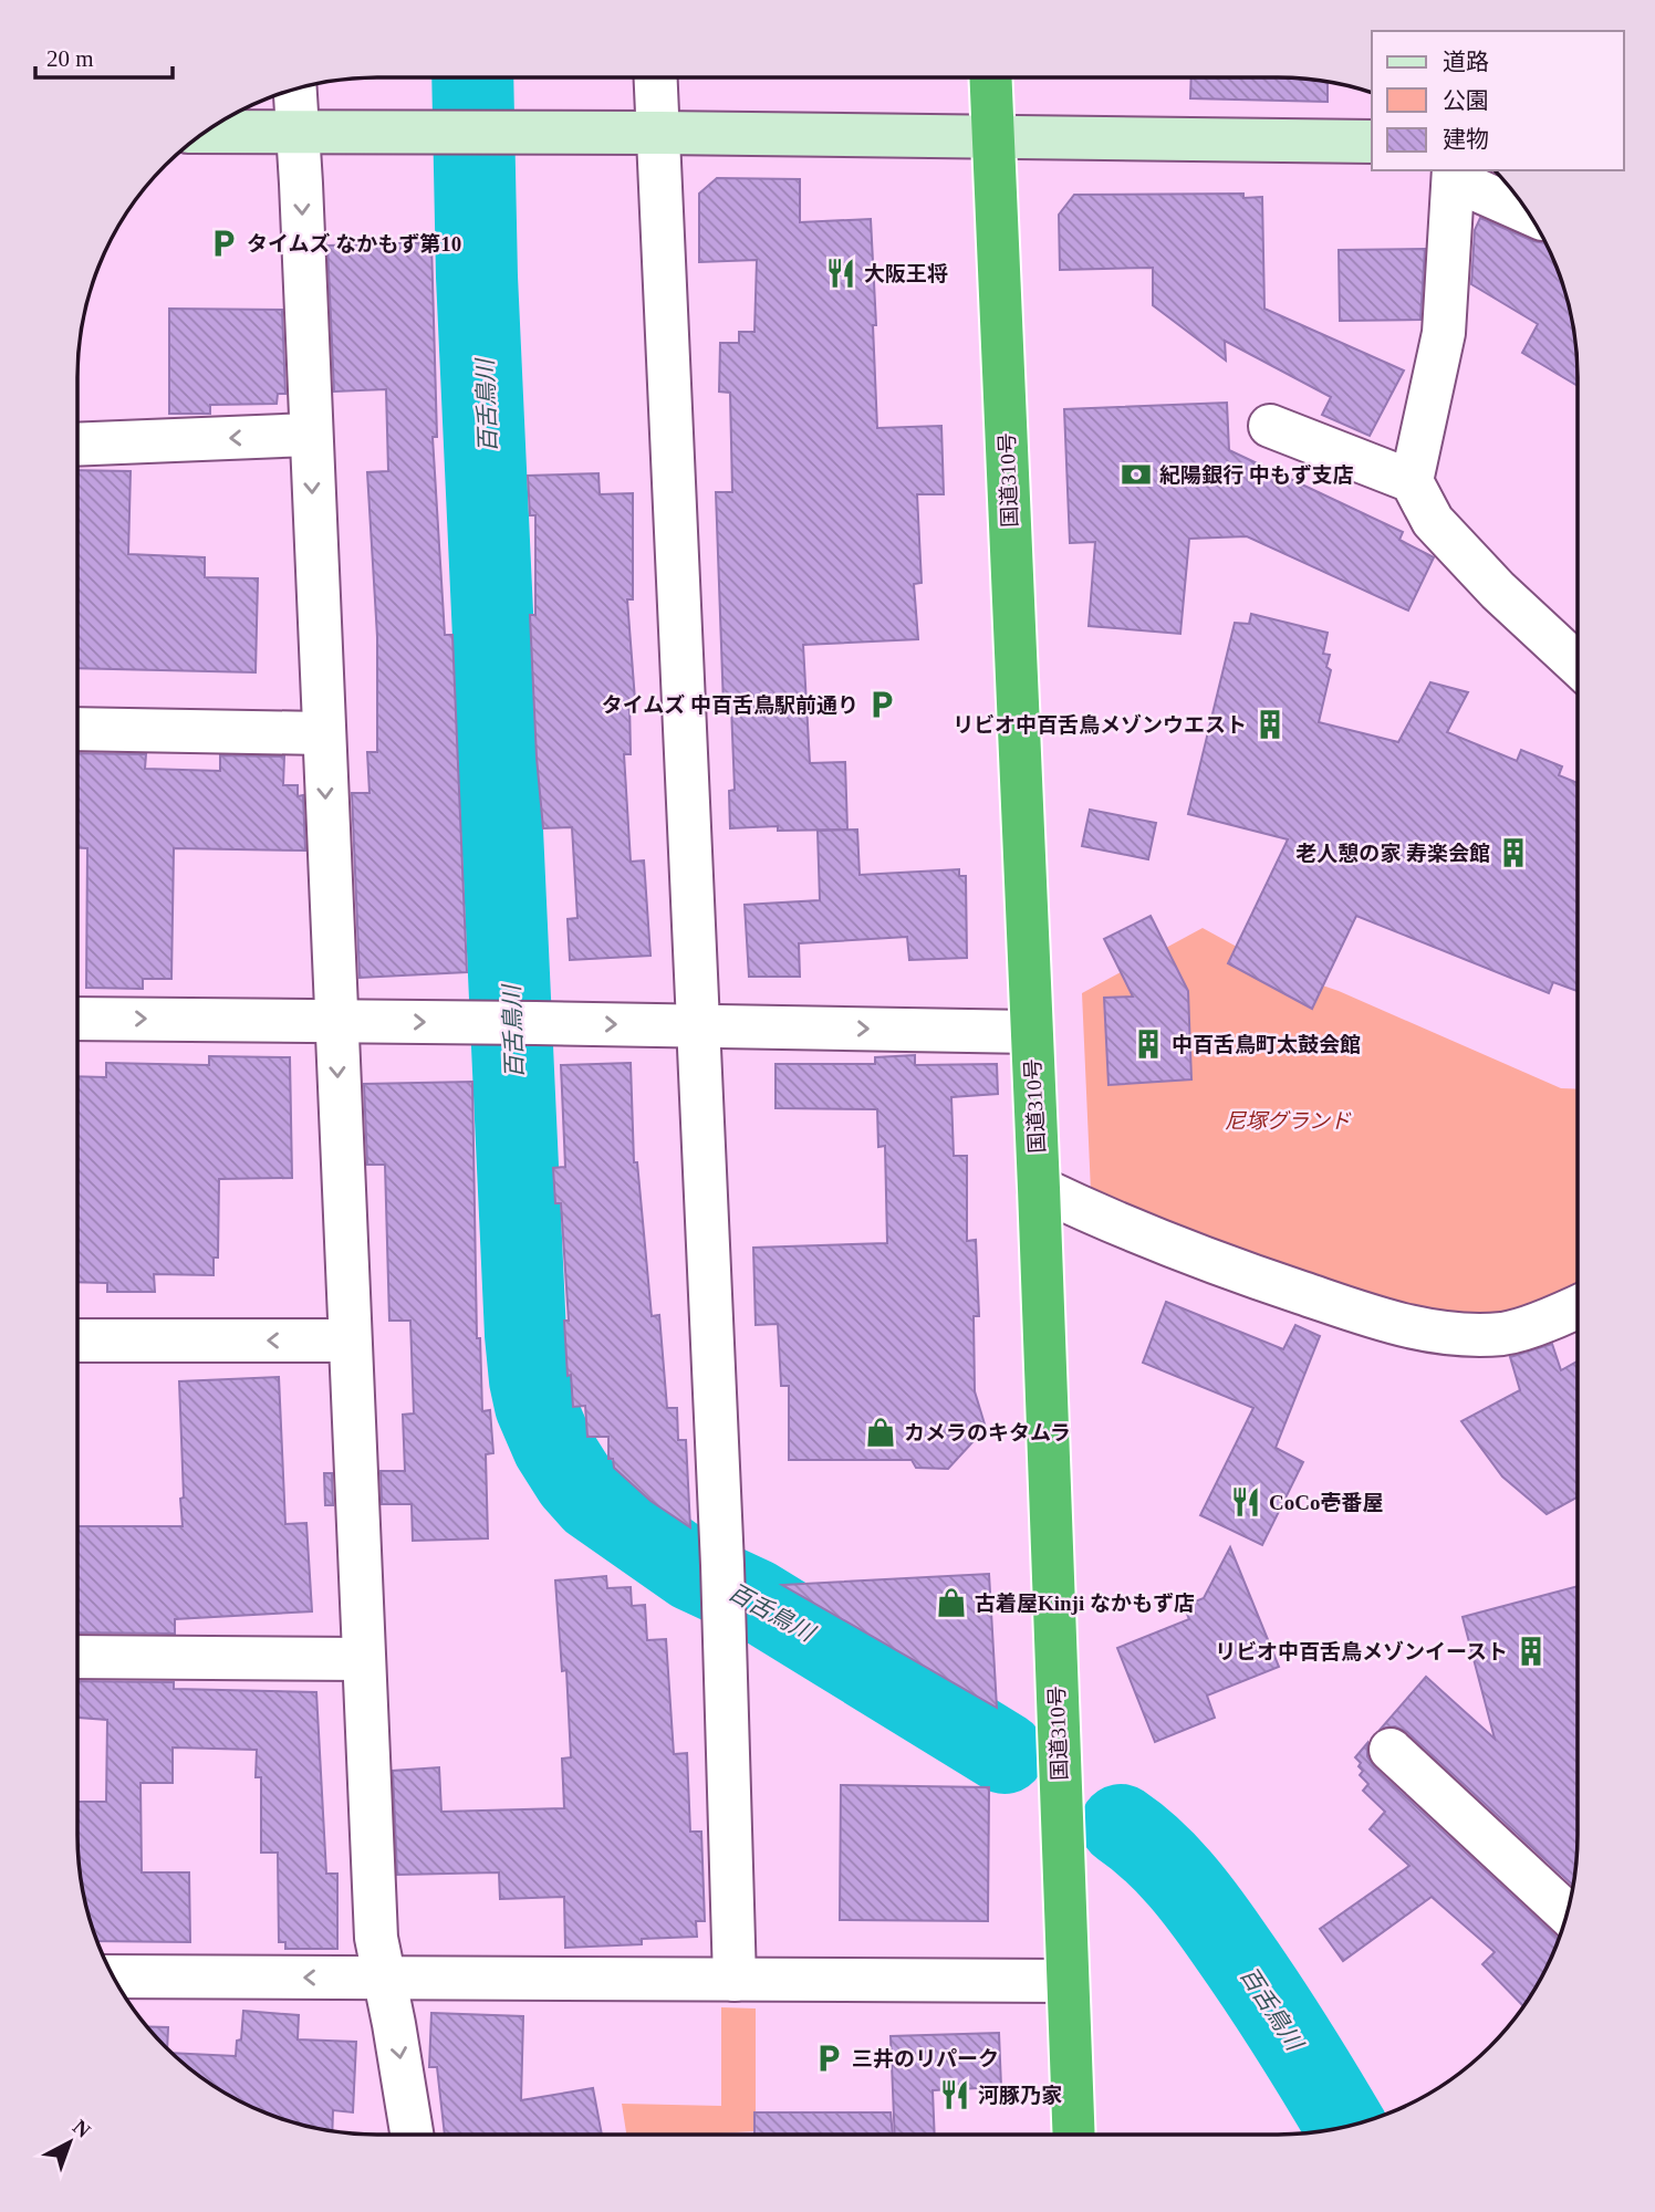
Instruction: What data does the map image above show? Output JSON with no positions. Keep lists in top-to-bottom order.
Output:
{
  "streets": {
    "highway": ["国道310号"]
  },
  "water": ["百舌鳥川"],
  "parks": ["尼塚グランド"],
  "places": {
    "parking": ["タイムズ なかもず第10", "タイムズ 中百舌鳥駅前通り", "三井のリパーク"],
    "restaurant": ["大阪王将", "CoCo壱番屋", "河豚乃家"],
    "bank": ["紀陽銀行 中もず支店"],
    "building": [
      "リビオ中百舌鳥メゾンウエスト",
      "老人憩の家 寿楽会館",
      "中百舌鳥町太鼓会館",
      "リビオ中百舌鳥メゾンイースト"
    ],
    "shop": ["カメラのキタムラ", "古着屋Kinji なかもず店"]
  },
  "legend": ["道路", "公園", "建物"],
  "scale_bar": "20 m",
  "north": "top right"
}
